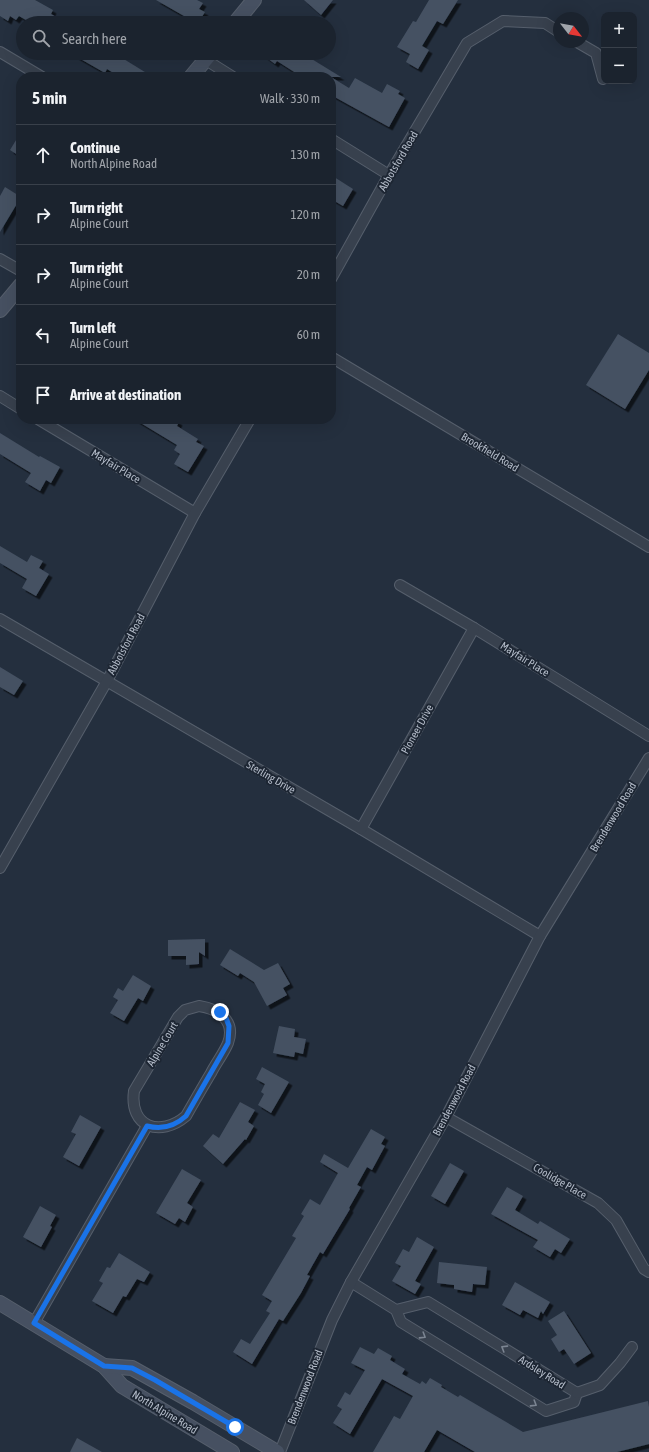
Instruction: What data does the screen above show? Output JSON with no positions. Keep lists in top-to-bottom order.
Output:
{
  "streets": {
    "main road": ["North Alpine Road"],
    "street": [
      "Abbotsford Road",
      "Brookfield Road",
      "Mayfair Place",
      "Pioneer Drive",
      "Sterling Drive",
      "Brendenwood Road",
      "Alpine Court",
      "Coolidge Place",
      "Ardsley Road"
    ]
  },
  "crossings": [
    ["Abbotsford Road", "Mayfair Place"],
    ["Abbotsford Road", "Sterling Drive"],
    ["Mayfair Place", "Pioneer Drive"],
    ["Pioneer Drive", "Sterling Drive"],
    ["Sterling Drive", "Brendenwood Road"],
    ["Brendenwood Road", "Coolidge Place"],
    ["Brendenwood Road", "Ardsley Road"]
  ],
  "north": "bottom right",
  "page": {
    "map_buttons": ["+", "−"],
    "search": "Search here",
    "heading": ["5 min", "Walk · 330 m"],
    "list": [
      ["Continue", "North Alpine Road", "130 m"],
      ["Turn right", "Alpine Court", "120 m"],
      ["Turn right", "Alpine Court", "20 m"],
      ["Turn left", "Alpine Court", "60 m"],
      "Arrive at destination"
    ]
  }
}
